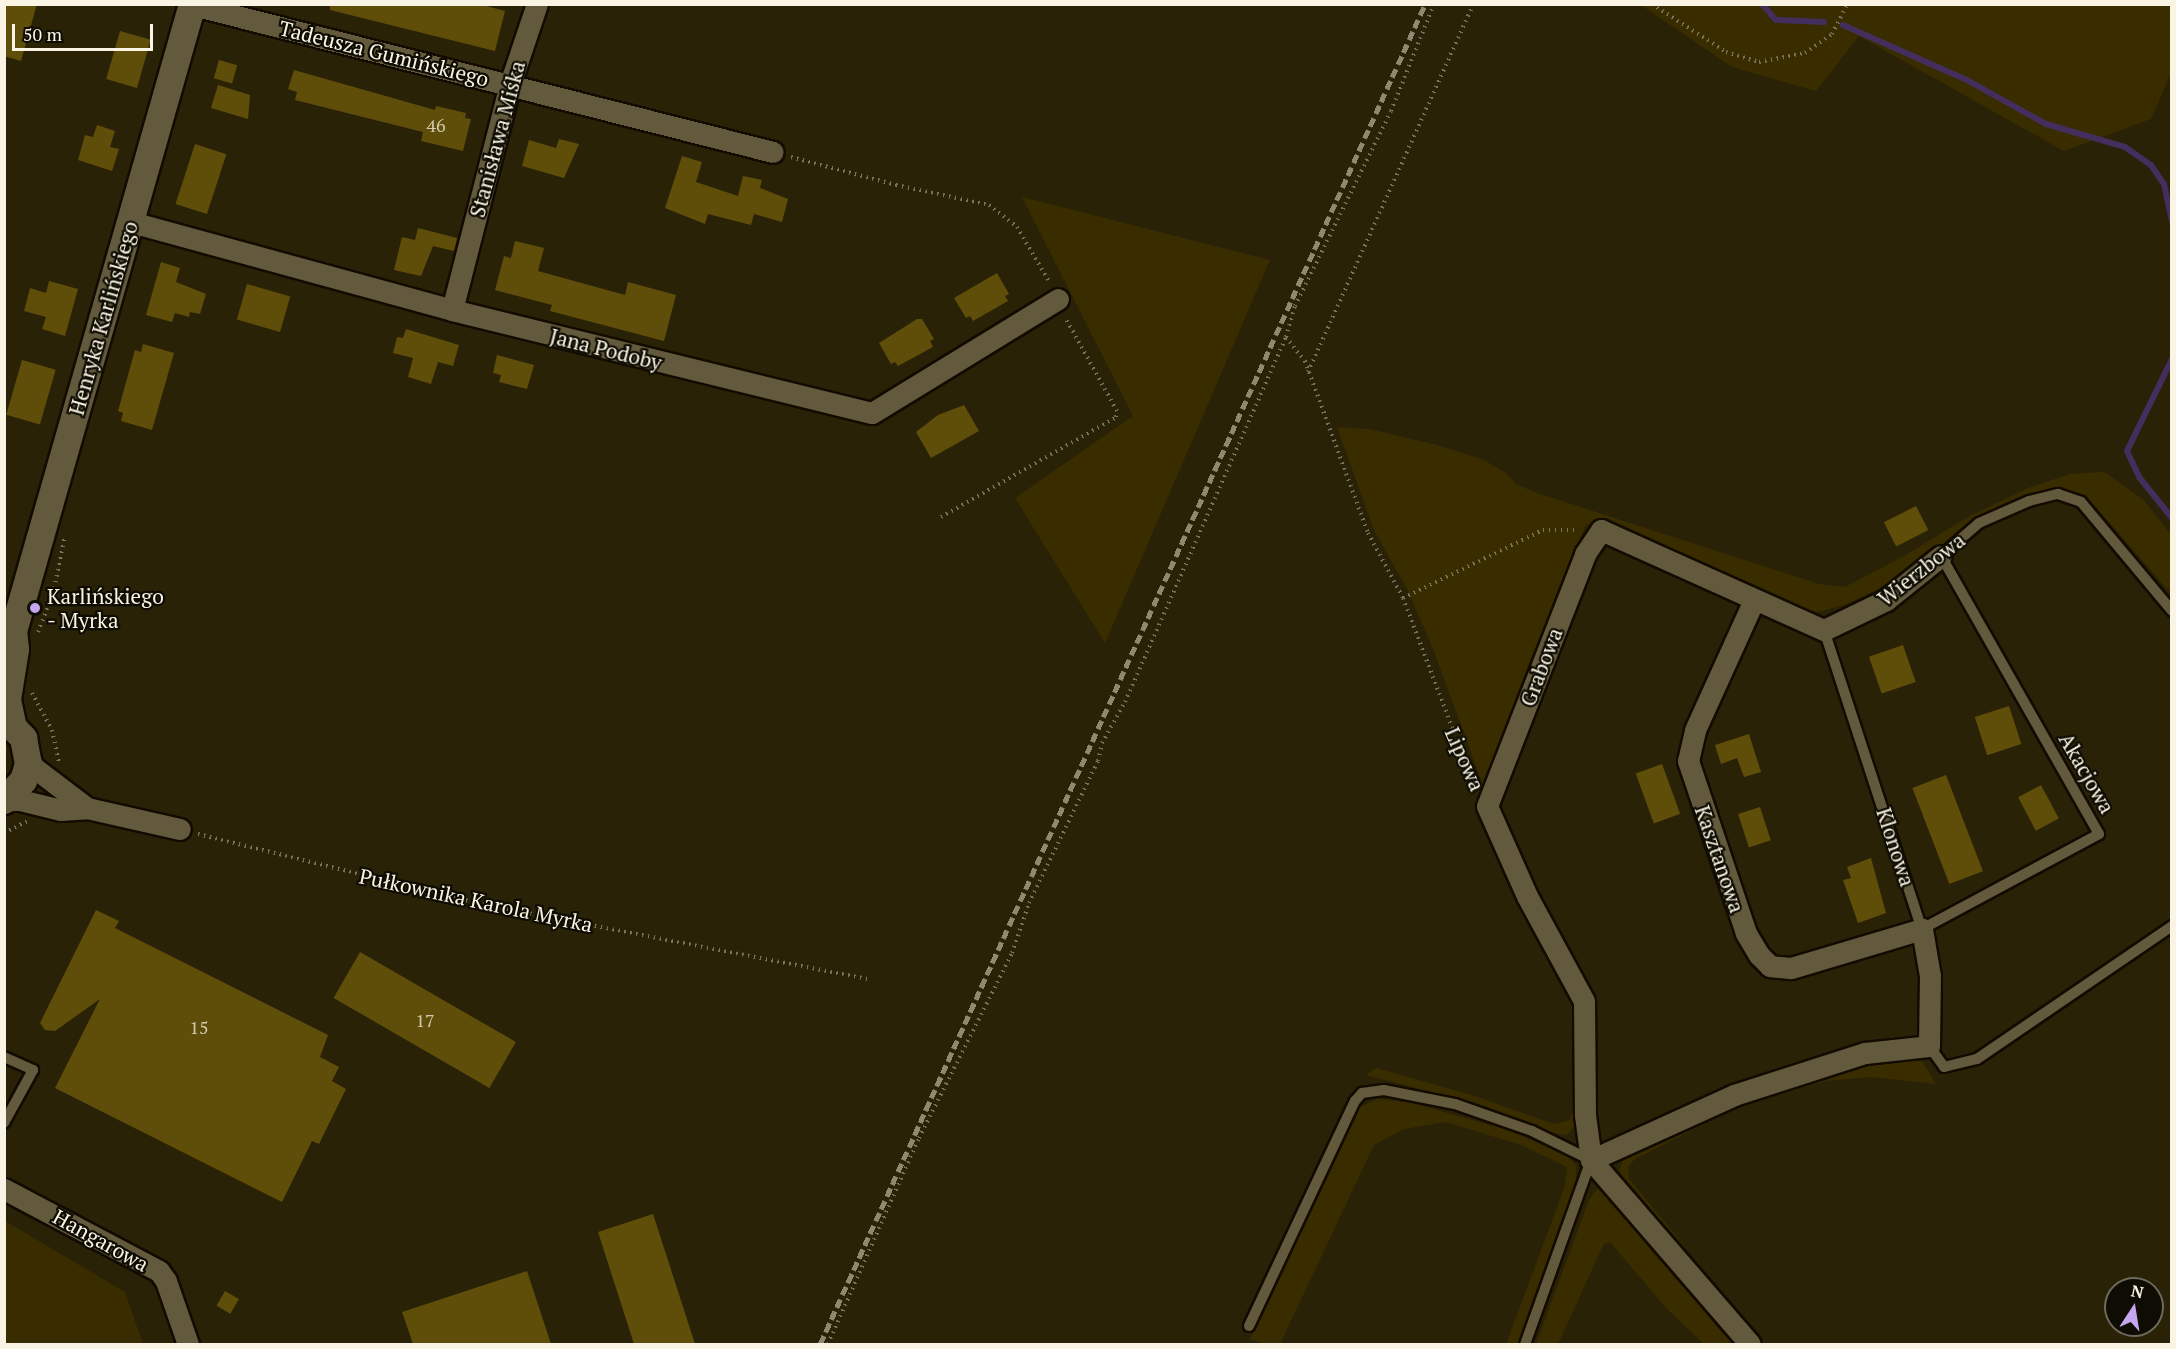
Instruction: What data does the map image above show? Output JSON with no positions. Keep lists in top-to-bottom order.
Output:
{
  "streets": {
    "street": [
      "Tadeusza Gumińskiego",
      "Stanisława Miśka",
      "Henryka Karlińskiego",
      "Jana Podoby",
      "Wierzbowa",
      "Grabowa",
      "Lipowa",
      "Klonowa",
      "Kasztanowa",
      "Hangarowa"
    ],
    "lane": ["Akacjowa"],
    "path": ["Pułkownika Karola Myrka"]
  },
  "crossings": [
    ["Tadeusza Gumińskiego", "Stanisława Miśka"],
    ["Tadeusza Gumińskiego", "Henryka Karlińskiego"],
    ["Stanisława Miśka", "Jana Podoby"],
    ["Henryka Karlińskiego", "Jana Podoby"],
    ["Wierzbowa", "Akacjowa"],
    ["Wierzbowa", "Klonowa"],
    ["Grabowa", "Lipowa"],
    ["Akacjowa", "Klonowa"],
    ["Akacjowa", "Kasztanowa"],
    ["Klonowa", "Kasztanowa"]
  ],
  "places": ["Karlińskiego - Myrka"],
  "house_numbers": ["46", "17", "15"],
  "scale_bar": "50 m",
  "north": "top"
}
